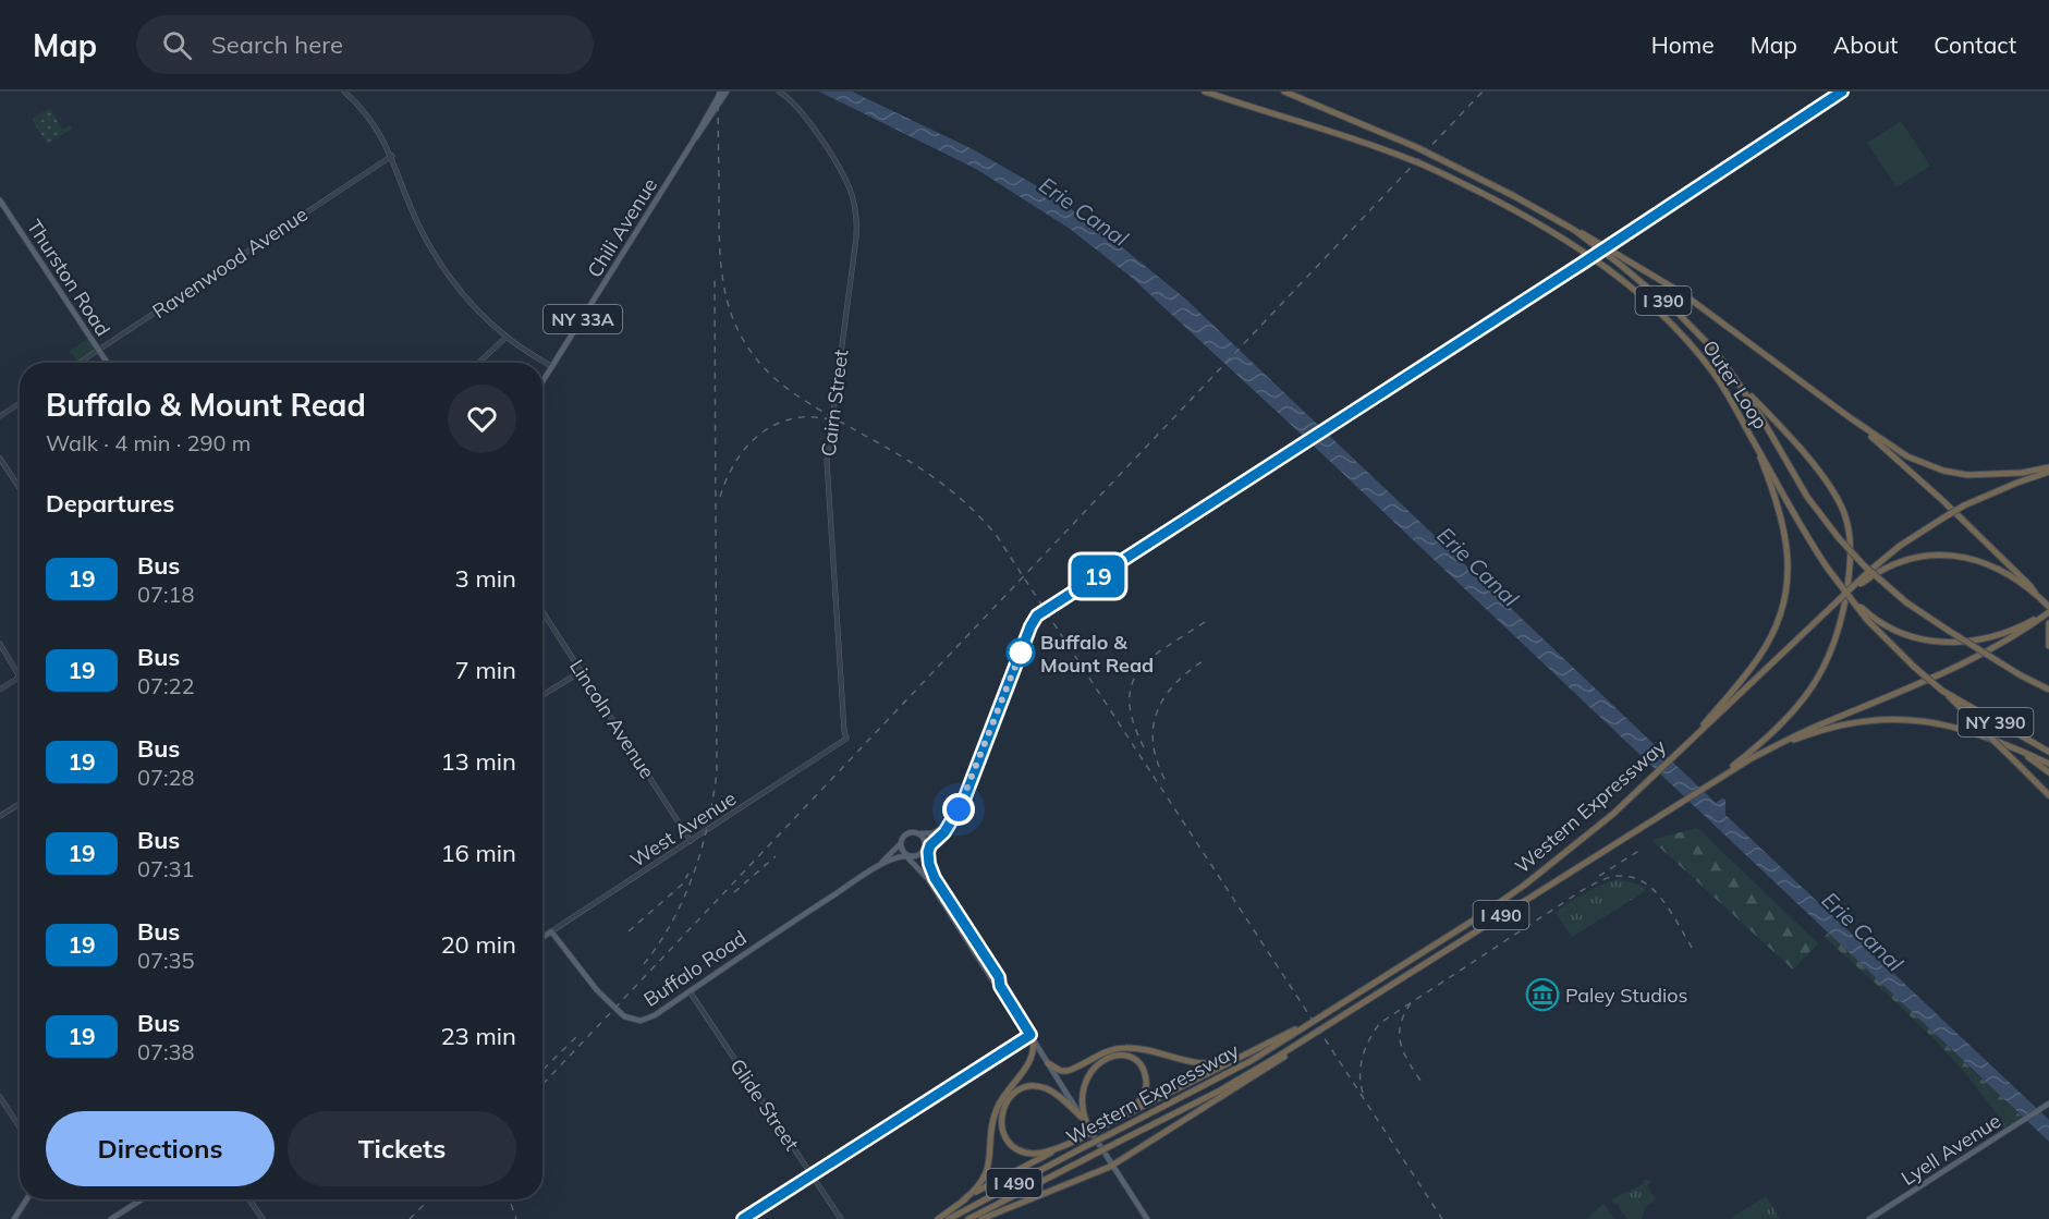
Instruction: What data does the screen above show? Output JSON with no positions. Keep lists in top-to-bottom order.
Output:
{
  "streets": {
    "highway": [
      "I 390",
      "Outer Loop",
      "NY 390",
      "Western Expressway",
      "I 490"
    ],
    "main road": [
      "Chili Avenue",
      "Thurston Road",
      "NY 33A",
      "West Avenue",
      "Buffalo Road",
      "Lyell Avenue"
    ],
    "street": [
      "Ravenwood Avenue",
      "Cairn Street",
      "Lincoln Avenue",
      "Glide Street"
    ]
  },
  "crossings": [
    ["Ravenwood Avenue", "Thurston Road"],
    ["Outer Loop", "NY 390"],
    ["Cairn Street", "West Avenue"],
    ["Lincoln Avenue", "West Avenue"],
    ["West Avenue", "Buffalo Road"],
    ["Buffalo Road", "Glide Street"]
  ],
  "water": ["Erie Canal"],
  "places": {
    "other": ["Buffalo & Mount Read"],
    "museum": ["Paley Studios"]
  },
  "lines": ["bus line 19"],
  "page": {
    "header": "Map",
    "search": "Search here",
    "nav": [
      "Home",
      "Map",
      "About",
      "Contact"
    ],
    "on_map": "19",
    "heading": [
      ["Buffalo & Mount Read", "Walk · 4 min · 290 m"],
      "Departures"
    ],
    "list": [
      {
        "mark": "19",
        "name": "Bus",
        "note": "07:18",
        "value": "3 min"
      },
      {
        "mark": "19",
        "name": "Bus",
        "note": "07:22",
        "value": "7 min"
      },
      {
        "mark": "19",
        "name": "Bus",
        "note": "07:28",
        "value": "13 min"
      },
      {
        "mark": "19",
        "name": "Bus",
        "note": "07:31",
        "value": "16 min"
      },
      {
        "mark": "19",
        "name": "Bus",
        "note": "07:35",
        "value": "20 min"
      },
      {
        "mark": "19",
        "name": "Bus",
        "note": "07:38",
        "value": "23 min"
      }
    ],
    "buttons": ["Directions", "Tickets"]
  }
}
